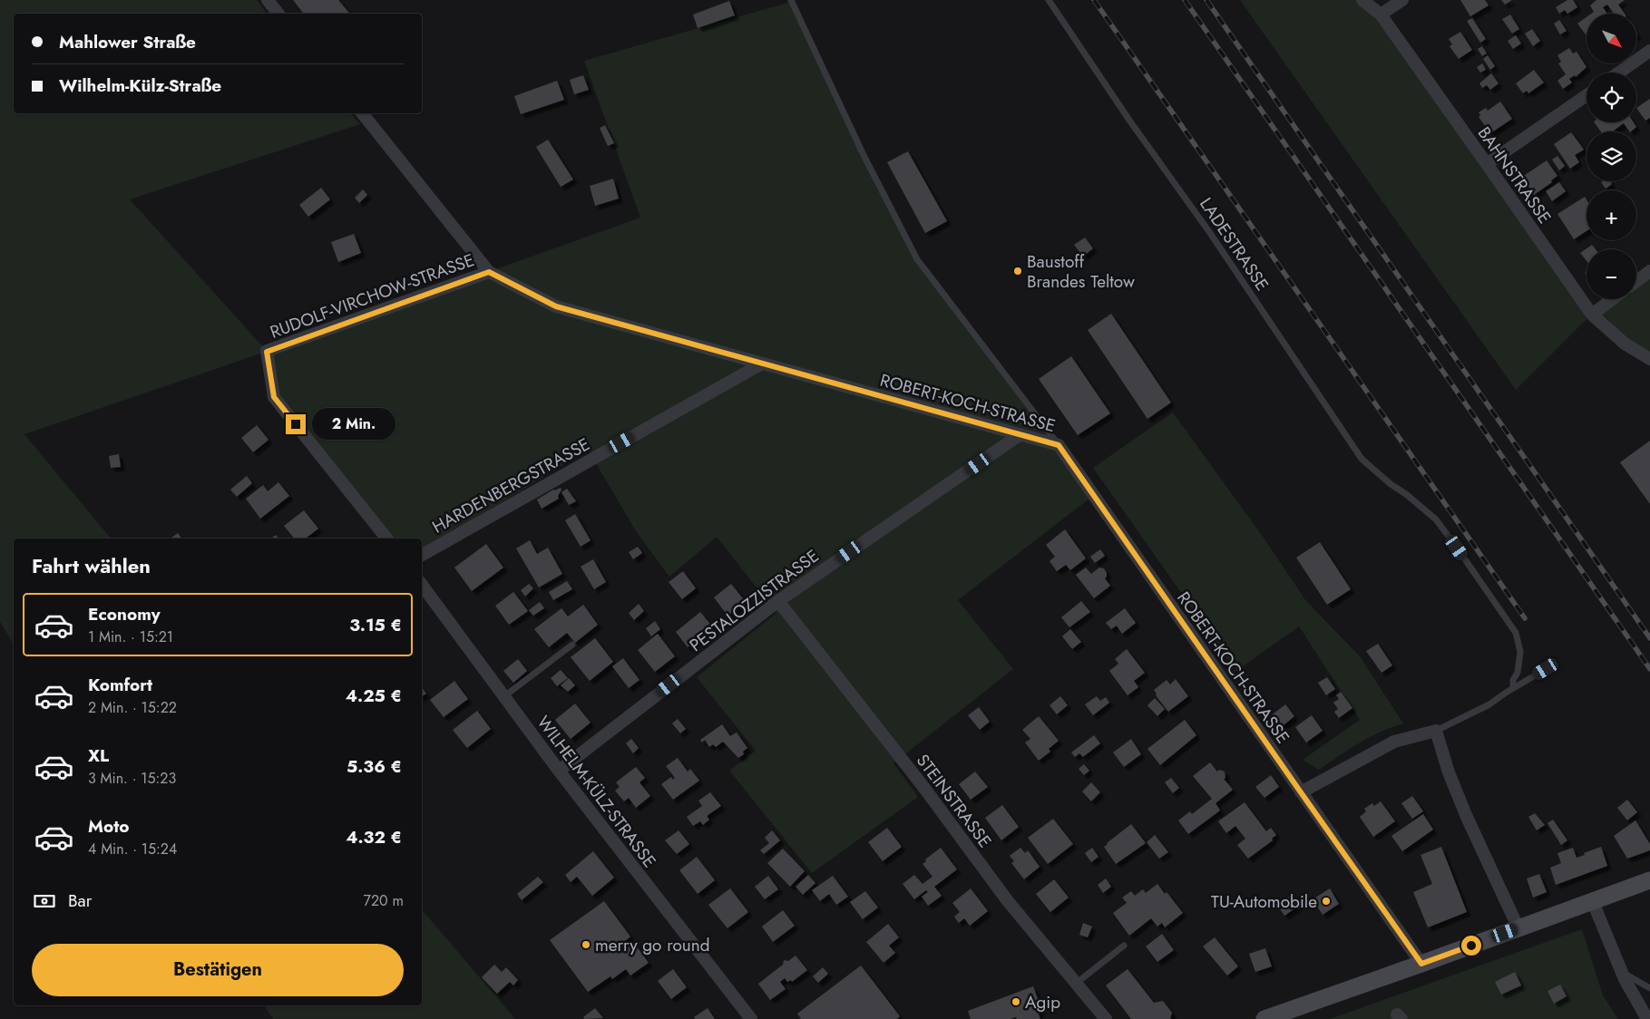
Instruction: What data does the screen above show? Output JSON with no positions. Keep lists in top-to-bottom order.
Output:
{
  "streets": {
    "street": [
      "BAHNSTRASSE",
      "RUDOLF-VIRCHOW-STRASSE",
      "ROBERT-KOCH-STRASSE",
      "HARDENBERGSTRASSE",
      "PESTALOZZISTRASSE",
      "WILHELM-KÜLZ-STRASSE",
      "STEINSTRASSE"
    ],
    "lane": ["LADESTRASSE"]
  },
  "crossings": [
    ["RUDOLF-VIRCHOW-STRASSE", "ROBERT-KOCH-STRASSE"],
    ["ROBERT-KOCH-STRASSE", "HARDENBERGSTRASSE"],
    ["ROBERT-KOCH-STRASSE", "PESTALOZZISTRASSE"],
    ["PESTALOZZISTRASSE", "WILHELM-KÜLZ-STRASSE"],
    ["PESTALOZZISTRASSE", "STEINSTRASSE"]
  ],
  "places": [
    "Baustoff Brandes Teltow",
    "TU-Automobile",
    "merry go round",
    "Agip"
  ],
  "north": "bottom right",
  "page": {
    "map_buttons": ["+", "−"],
    "banner": ["Mahlower Straße", "Wilhelm-Külz-Straße"],
    "bubble": "2 Min.",
    "heading": "Fahrt wählen",
    "list": [
      {
        "name": "Economy",
        "note": "1 Min. · 15:21",
        "value": "3.15 €"
      },
      {
        "name": "Komfort",
        "note": "2 Min. · 15:22",
        "value": "4.25 €"
      },
      {
        "name": "XL",
        "note": "3 Min. · 15:23",
        "value": "5.36 €"
      },
      {
        "name": "Moto",
        "note": "4 Min. · 15:24",
        "value": "4.32 €"
      }
    ],
    "pay": ["Bar", "720 m"],
    "buttons": "Bestätigen"
  }
}
